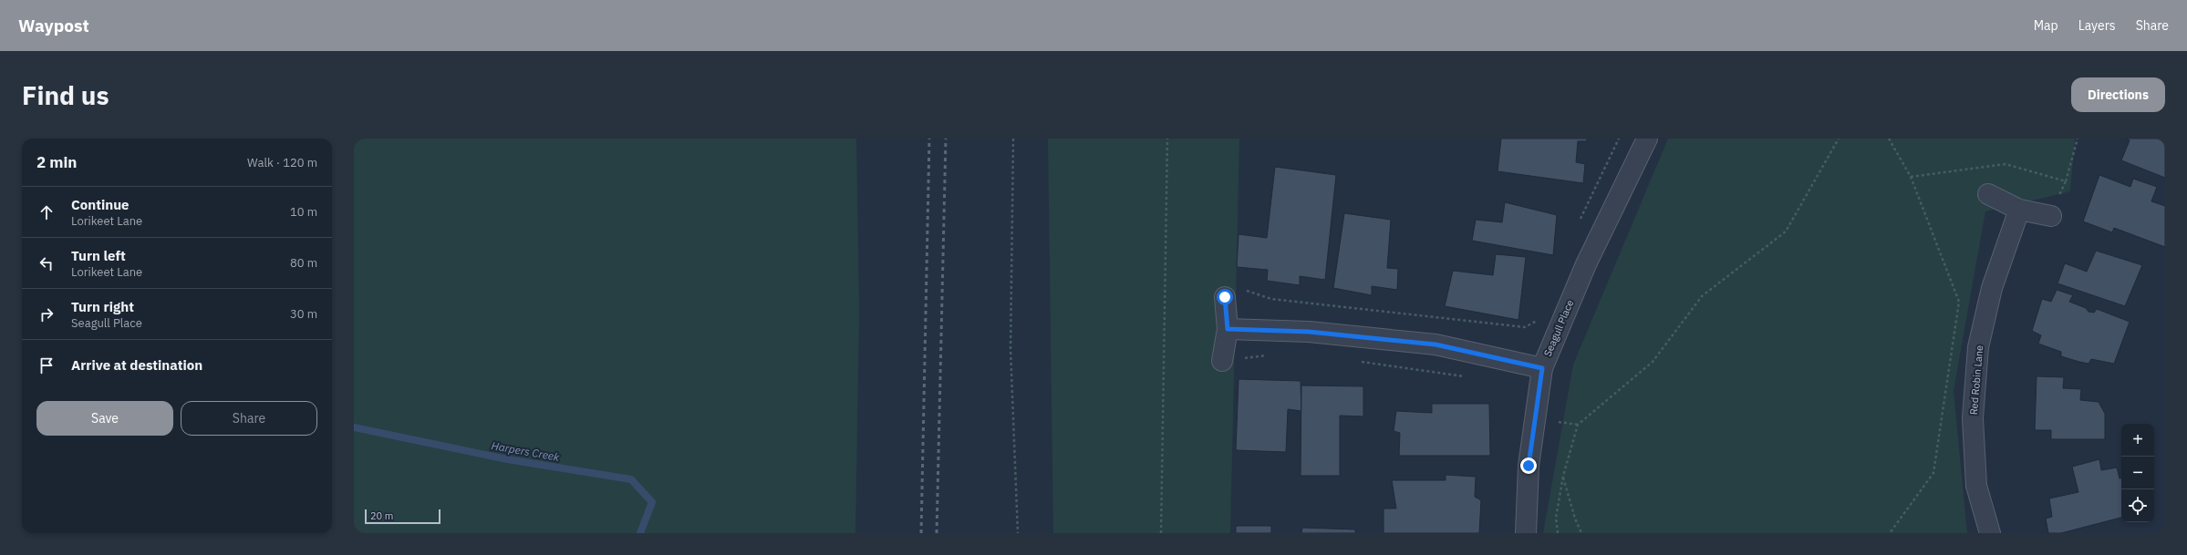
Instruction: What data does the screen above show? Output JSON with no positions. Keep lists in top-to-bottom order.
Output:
{
  "streets": {
    "street": ["Seagull Place", "Red Robin Lane"]
  },
  "water": ["Harpers Creek"],
  "scale_bar": "20 m",
  "page": {
    "header": "Waypost",
    "nav": ["Map", "Layers", "Share"],
    "buttons": [
      "Directions",
      ["Save", "Share"]
    ],
    "title": "Find us",
    "heading": ["2 min", "Walk · 120 m"],
    "list": [
      ["Continue", "Lorikeet Lane", "10 m"],
      ["Turn left", "Lorikeet Lane", "80 m"],
      ["Turn right", "Seagull Place", "30 m"],
      "Arrive at destination"
    ],
    "map_buttons": ["+", "−"],
    "scale": "20 m"
  }
}
